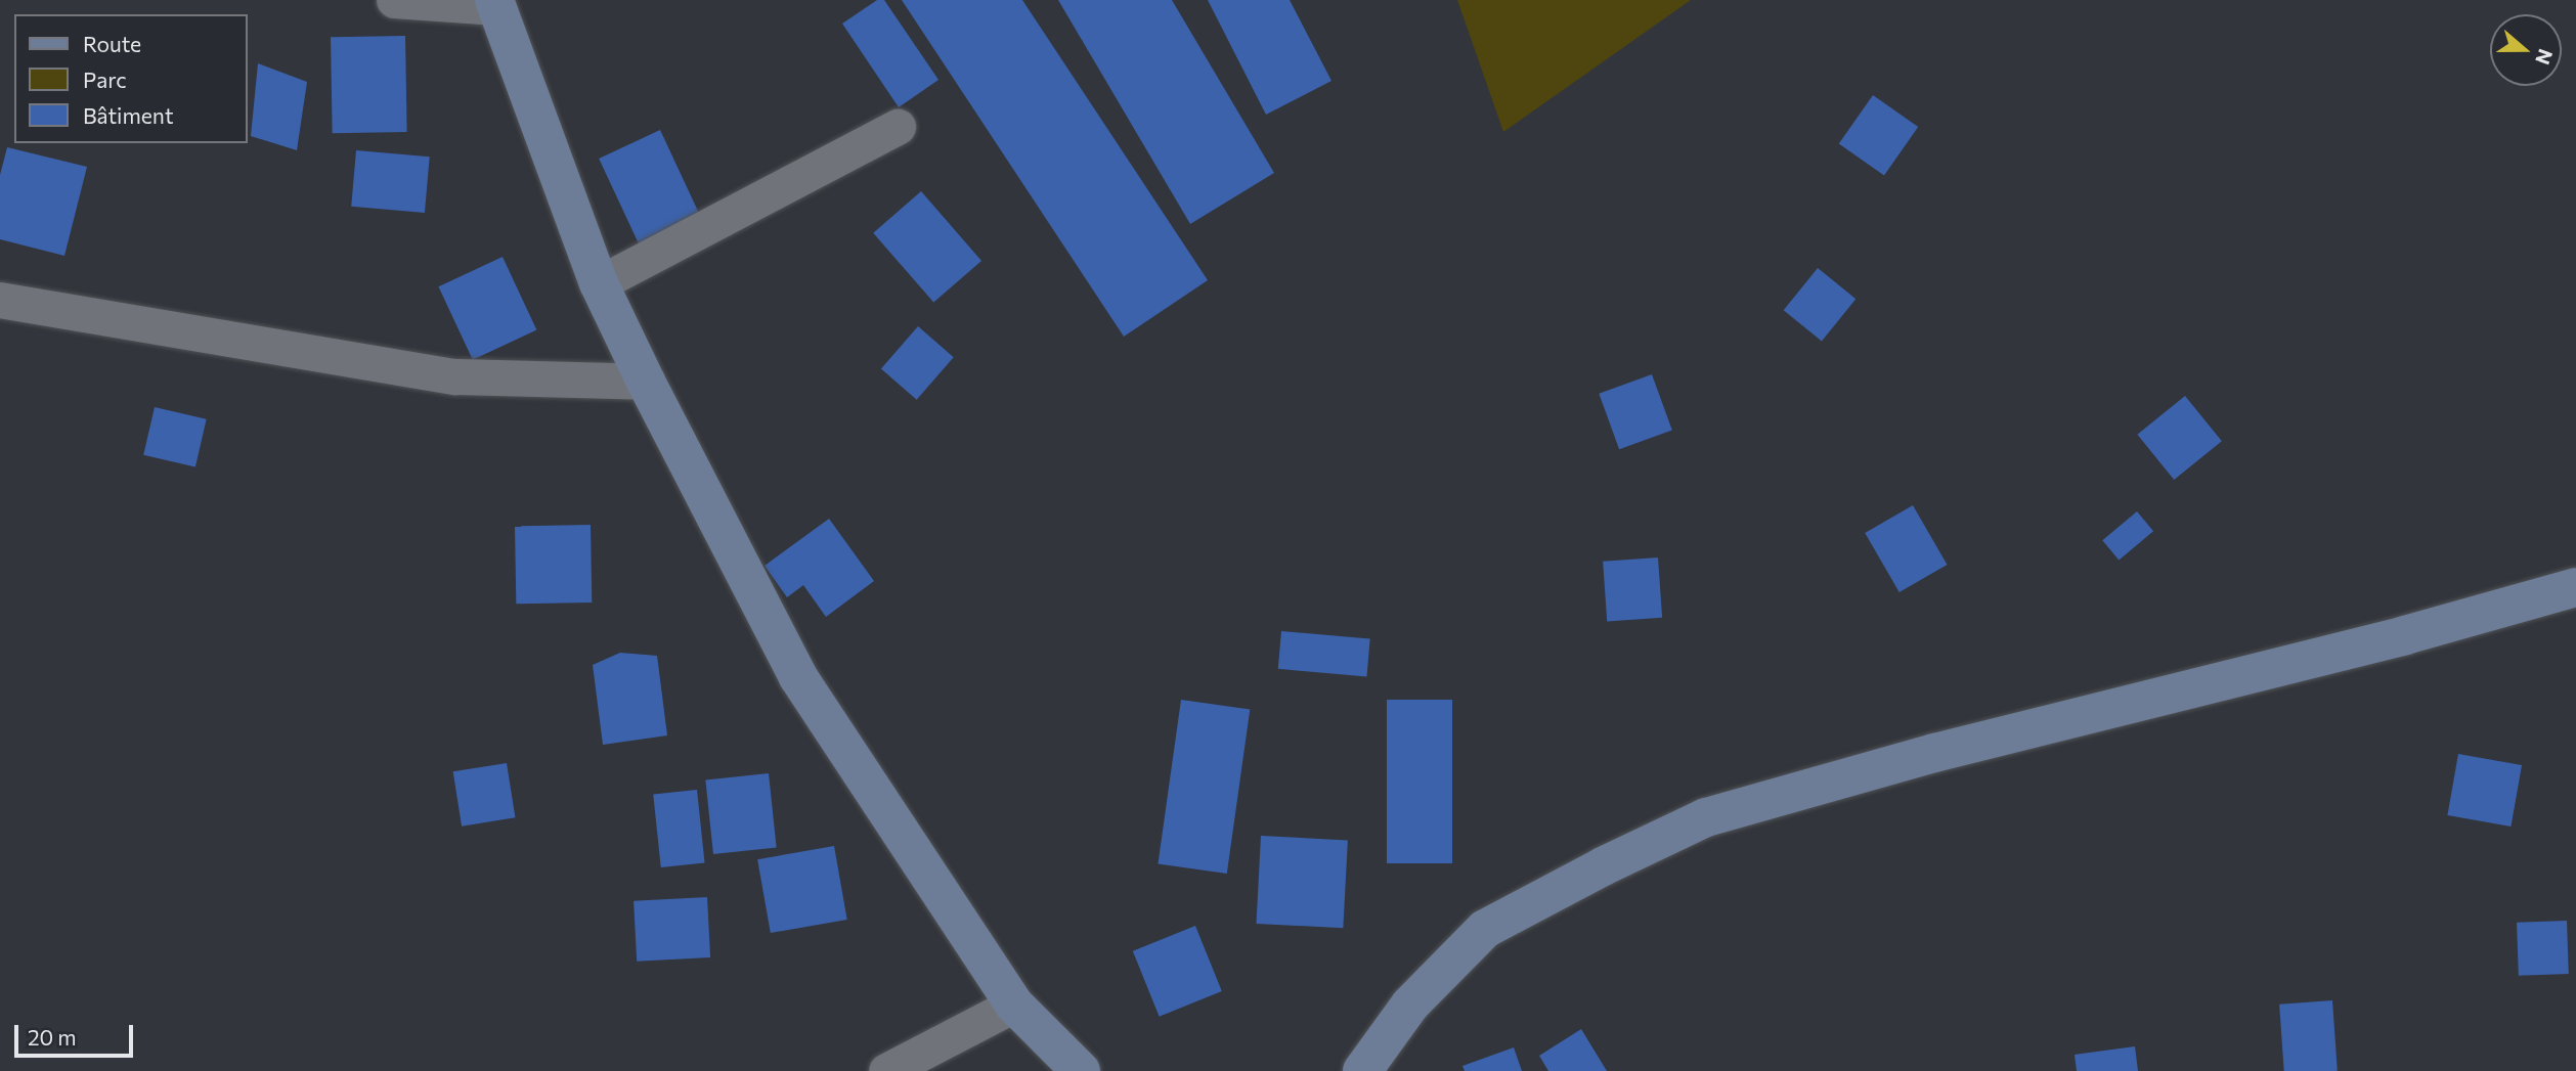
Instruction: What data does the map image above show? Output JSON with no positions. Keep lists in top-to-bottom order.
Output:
{
  "legend": ["Route", "Parc", "Bâtiment"],
  "scale_bar": "20 m",
  "north": "right"
}
